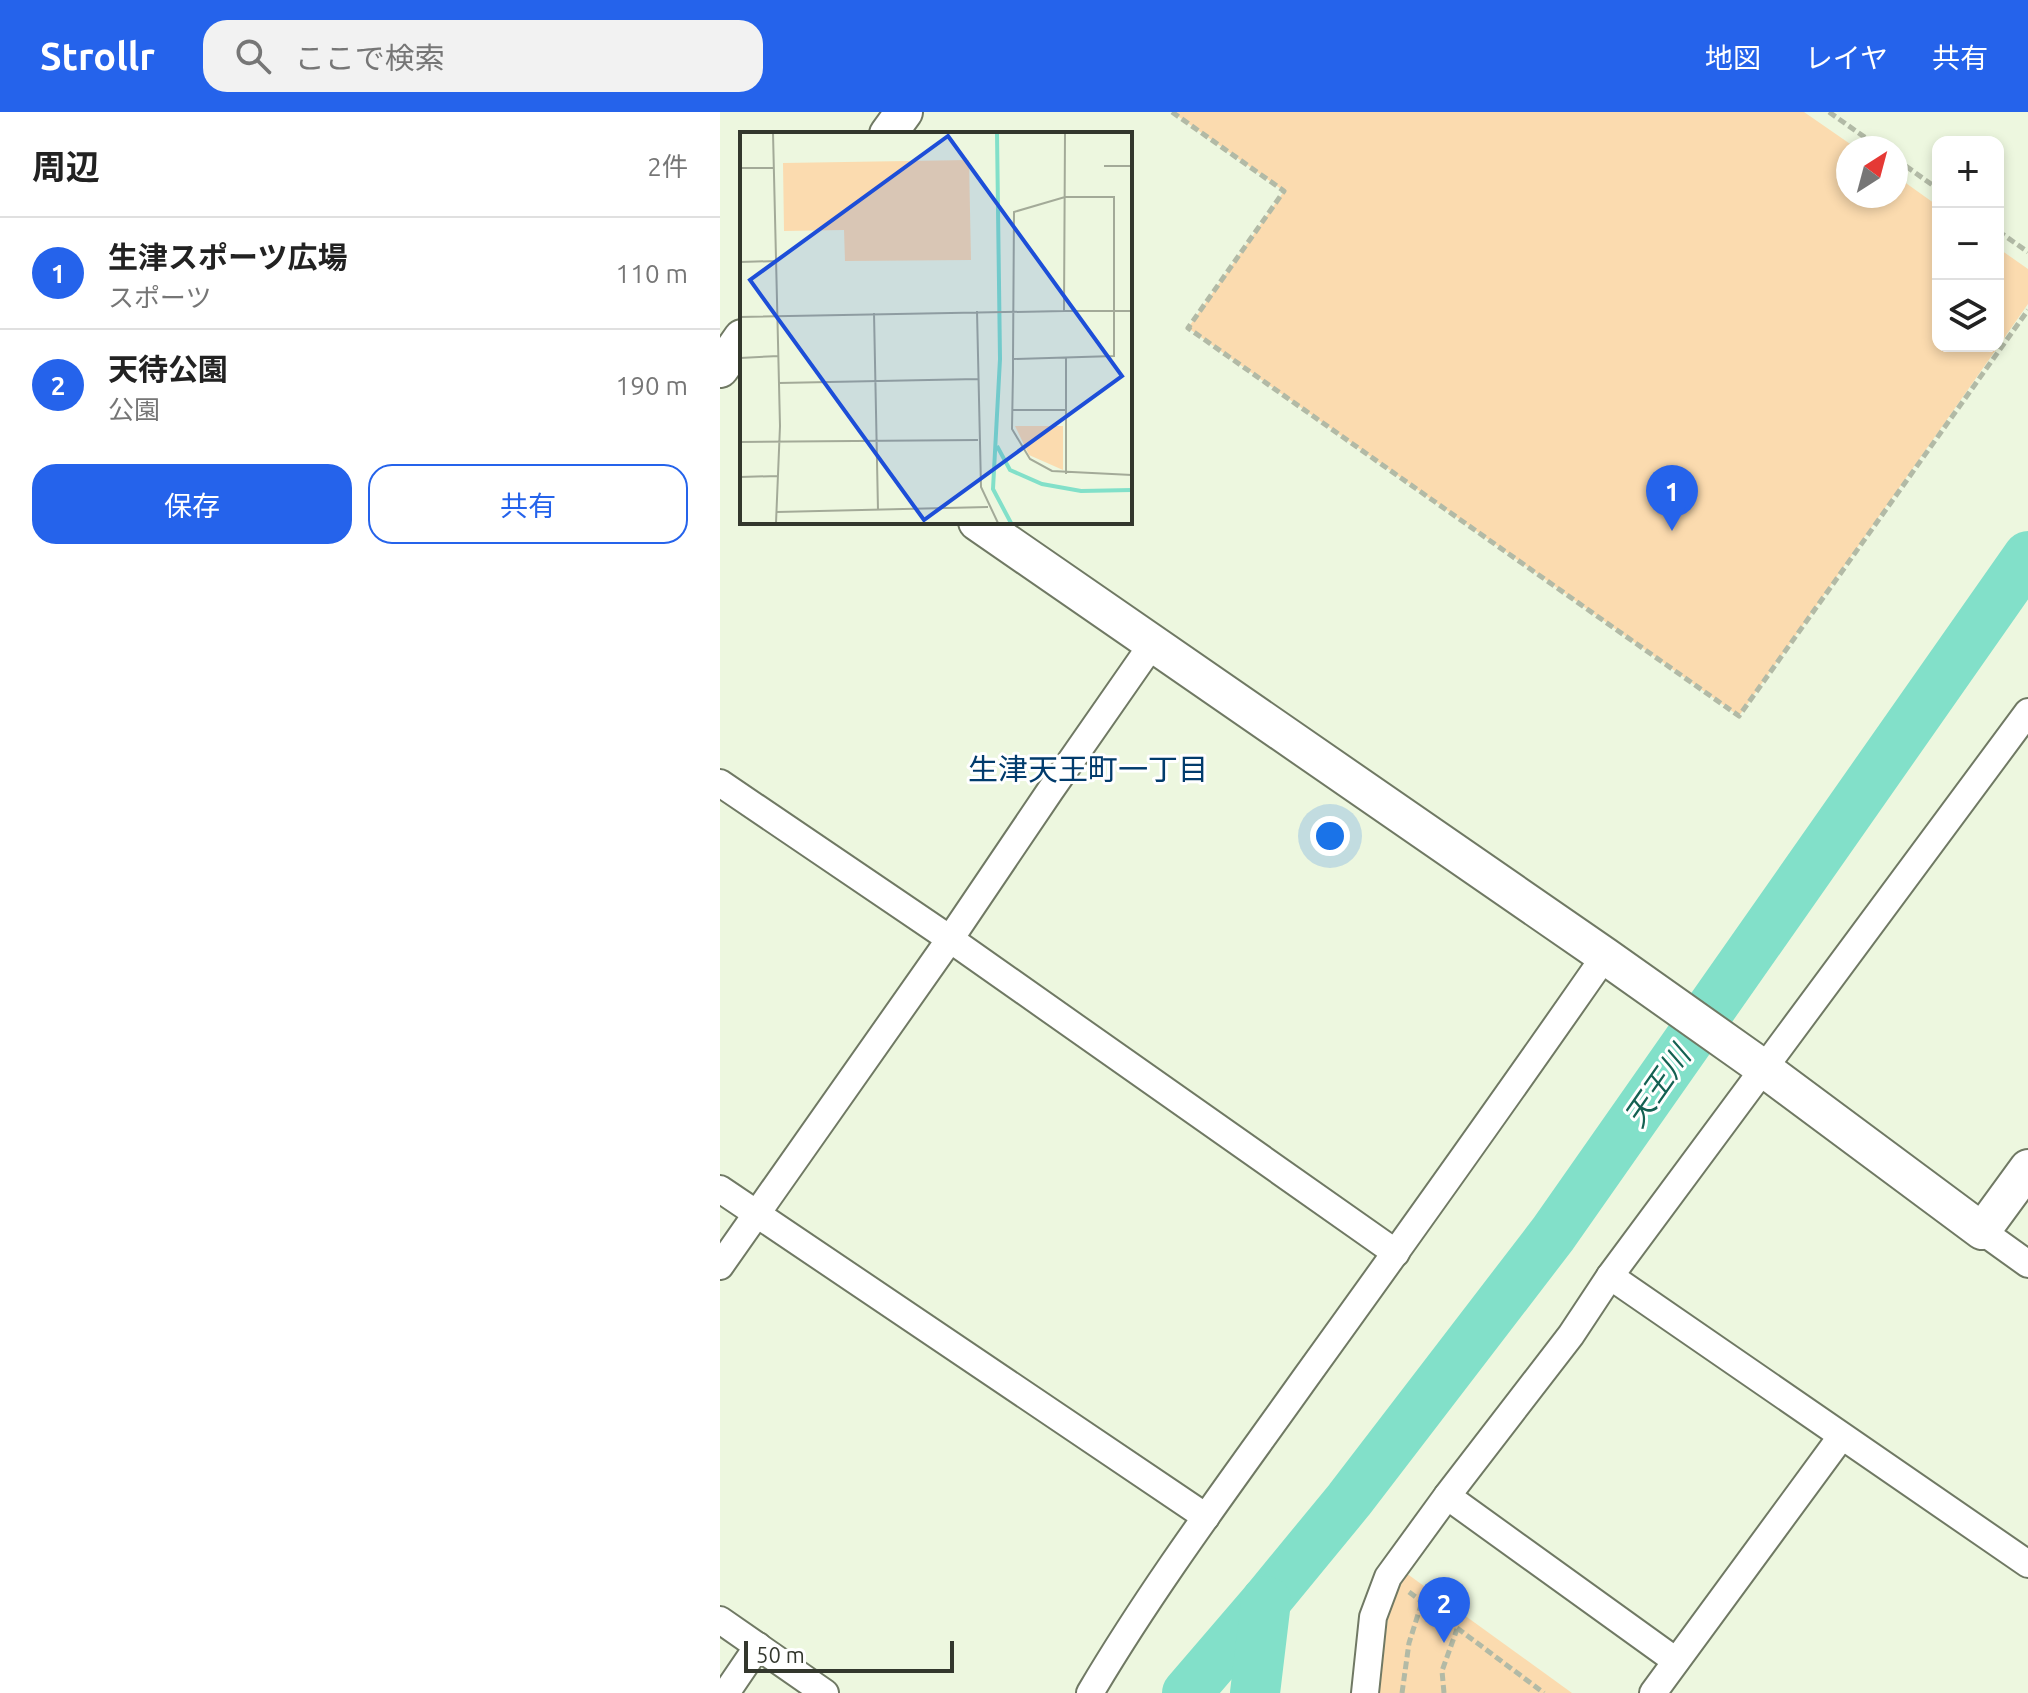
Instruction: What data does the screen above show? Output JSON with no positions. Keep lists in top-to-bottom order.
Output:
{
  "districts": ["生津天王町一丁目"],
  "water": ["天王川"],
  "scale_bar": "50 m",
  "north": "top right",
  "page": {
    "header": "Strollr",
    "search": "ここで検索",
    "nav": ["地図", "レイヤ", "共有"],
    "heading": ["周辺", "2件"],
    "map_buttons": ["+", "−"],
    "list": [
      {
        "mark": "1",
        "name": "生津スポーツ広場",
        "note": "スポーツ",
        "value": "110 m"
      },
      {
        "mark": "2",
        "name": "天待公園",
        "note": "公園",
        "value": "190 m"
      }
    ],
    "buttons": ["保存", "共有"],
    "pins": ["1", "2"],
    "scale": "50 m"
  }
}
